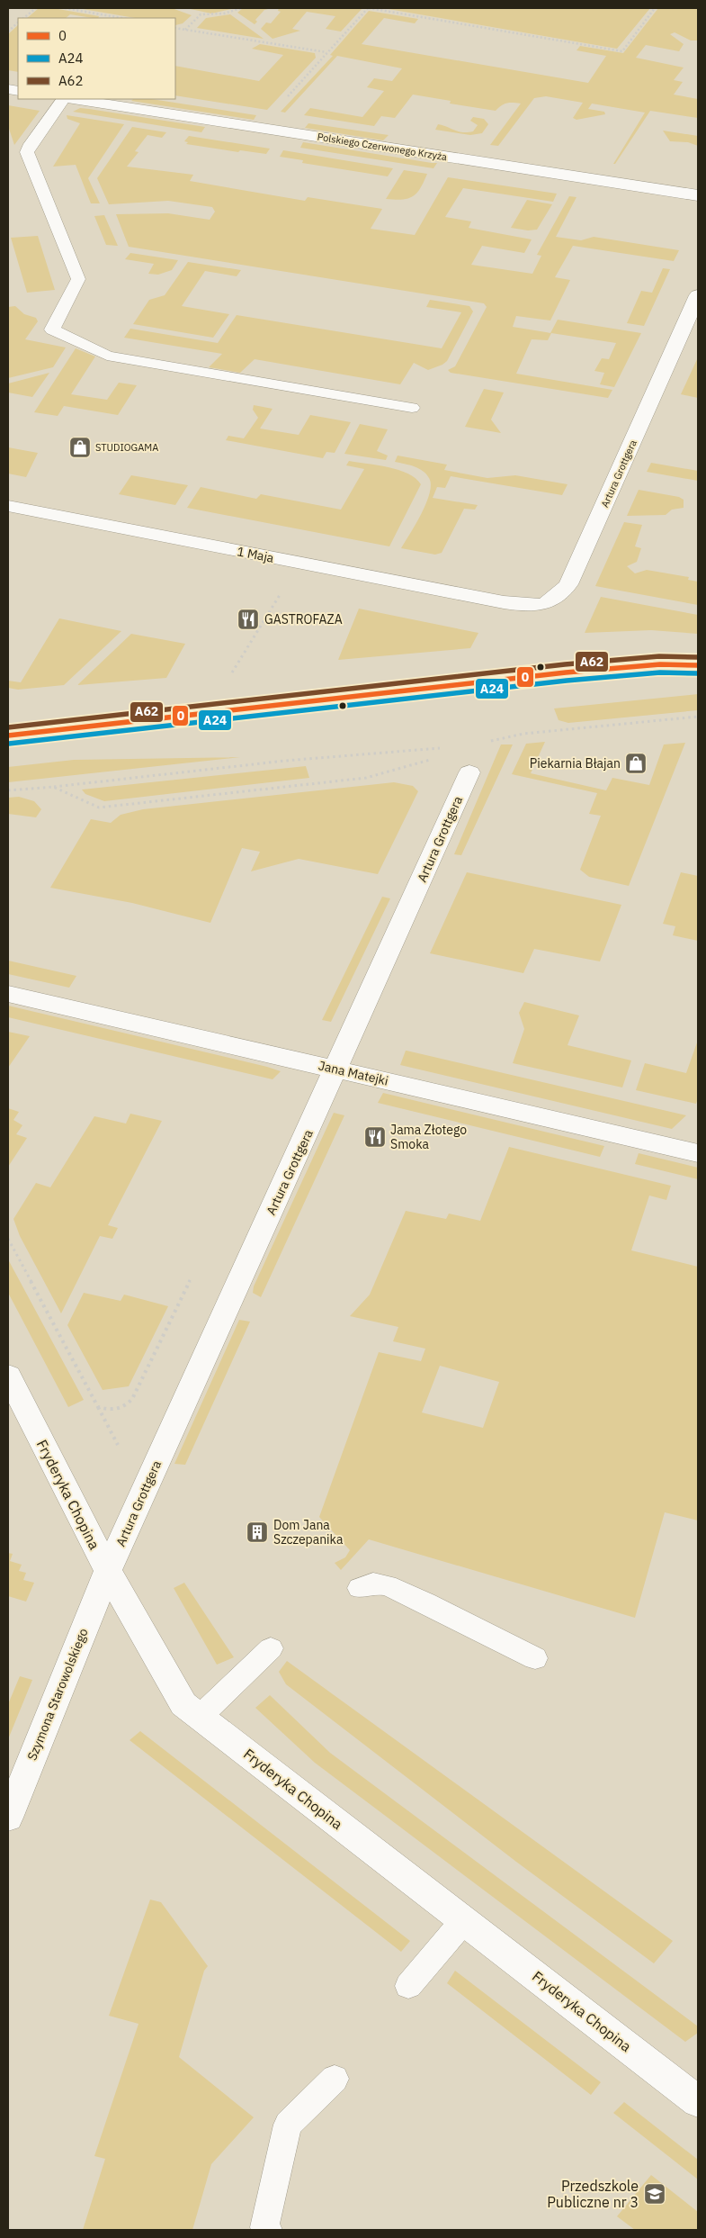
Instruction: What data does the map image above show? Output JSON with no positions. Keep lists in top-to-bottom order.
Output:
{
  "streets": {
    "street": [
      "Polskiego Czerwonego Krzyża",
      "Artura Grottgera",
      "1 Maja",
      "Jana Matejki",
      "Fryderyka Chopina",
      "Szymona Starowolskiego"
    ]
  },
  "crossings": [
    ["Artura Grottgera", "1 Maja"],
    ["Artura Grottgera", "Jana Matejki"],
    ["Artura Grottgera", "Fryderyka Chopina"],
    ["Artura Grottgera", "Szymona Starowolskiego"],
    ["Fryderyka Chopina", "Szymona Starowolskiego"]
  ],
  "places": {
    "shop": ["STUDIOGAMA", "Piekarnia Błajan"],
    "restaurant": ["GASTROFAZA", "Jama Złotego Smoka"],
    "building": ["Dom Jana Szczepanika"],
    "school or university": ["Przedszkole Publiczne nr 3"]
  },
  "lines": ["transit line A62", "transit line 0", "transit line A24"],
  "legend": ["0", "A24", "A62"]
}
